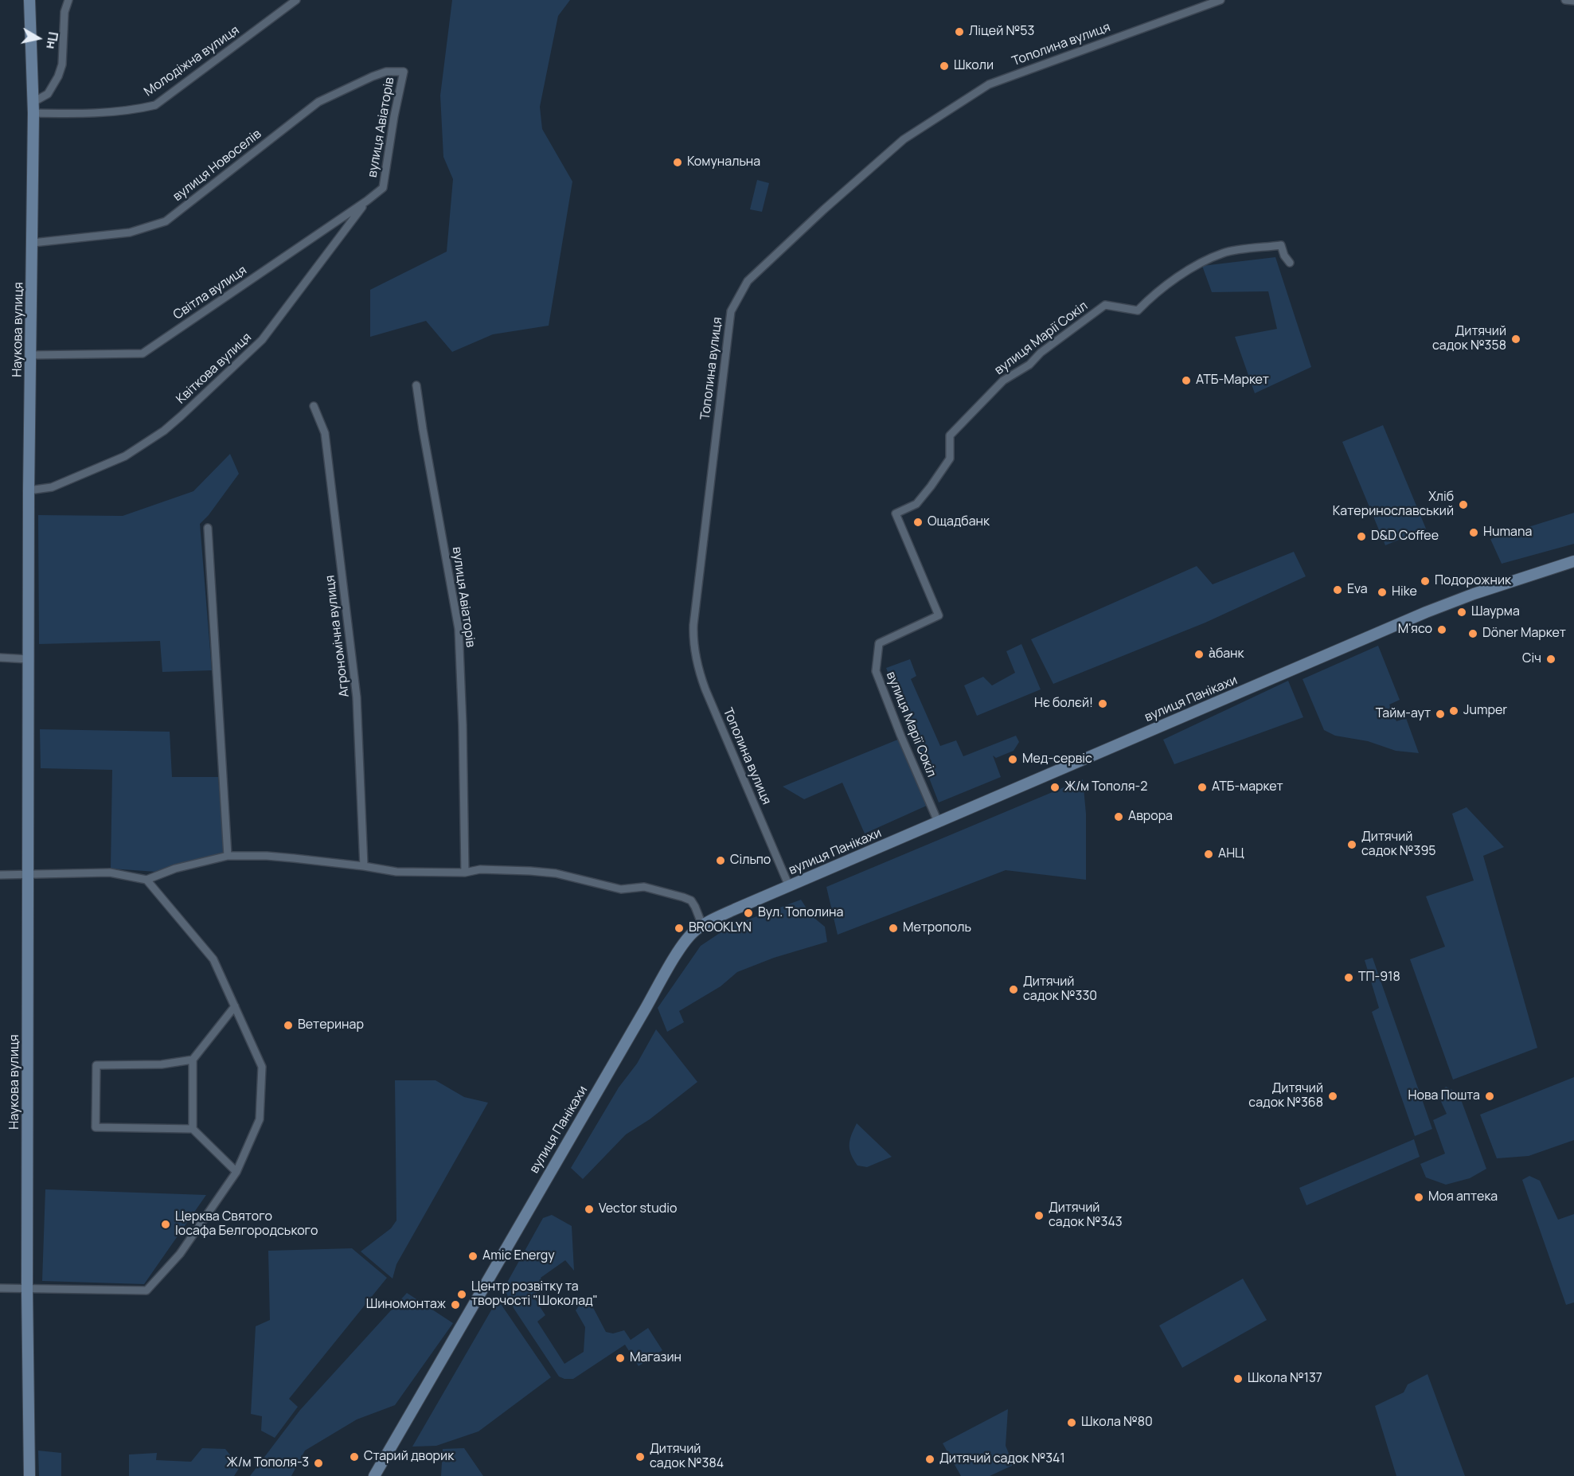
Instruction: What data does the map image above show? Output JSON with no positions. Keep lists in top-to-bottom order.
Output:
{
  "streets": {
    "street": [
      "Тополина вулиця",
      "Молодіжна вулиця",
      "вулиця Авіаторів",
      "вулиця Новоселів",
      "Світла вулиця",
      "Наукова вулиця",
      "вулиця Марії Сокіл",
      "Квіткова вулиця",
      "Агрономічна вулиця",
      "вулиця Панікахи"
    ]
  },
  "crossings": [
    ["Тополина вулиця", "вулиця Панікахи"],
    ["Молодіжна вулиця", "Наукова вулиця"],
    ["вулиця Авіаторів", "вулиця Новоселів"],
    ["вулиця Авіаторів", "Світла вулиця"],
    ["вулиця Новоселів", "Наукова вулиця"],
    ["Світла вулиця", "Наукова вулиця"],
    ["Світла вулиця", "Квіткова вулиця"],
    ["Наукова вулиця", "Квіткова вулиця"],
    ["вулиця Марії Сокіл", "вулиця Панікахи"]
  ],
  "places": [
    "Ліцей №53",
    "Школи",
    "Комунальна",
    "Дитячий садок №358",
    "АТБ-Маркет",
    "Хліб Катеринославський",
    "Ощадбанк",
    "Humana",
    "D&D Coffee",
    "Подорожник",
    "Eva",
    "Hike",
    "Шаурма",
    "М'ясо",
    "Döner Маркет",
    "а̀банк",
    "Січ",
    "Нє болєй!",
    "Jumper",
    "Тайм-аут",
    "Мед-сервіс",
    "Ж/м Тополя-2",
    "АТБ-маркет",
    "Аврора",
    "Дитячий садок №395",
    "АНЦ",
    "Сільпо",
    "Вул. Тополина",
    "BROOKLYN",
    "Метрополь",
    "ТП-918",
    "Дитячий садок №330",
    "Ветеринар",
    "Дитячий садок №368",
    "Нова Пошта",
    "Моя аптека",
    "Vector studio",
    "Дитячий садок №343",
    "Церква Святого Іосафа Белгородського",
    "Amic Energy",
    "Центр розвітку та творчості \"Шоколад\"",
    "Шиномонтаж",
    "Магазин",
    "Школа №137",
    "Школа №80",
    "Старий дворик",
    "Дитячий садок №384",
    "Дитячий садок №341",
    "Ж/м Тополя-3"
  ],
  "north": "right"
}
